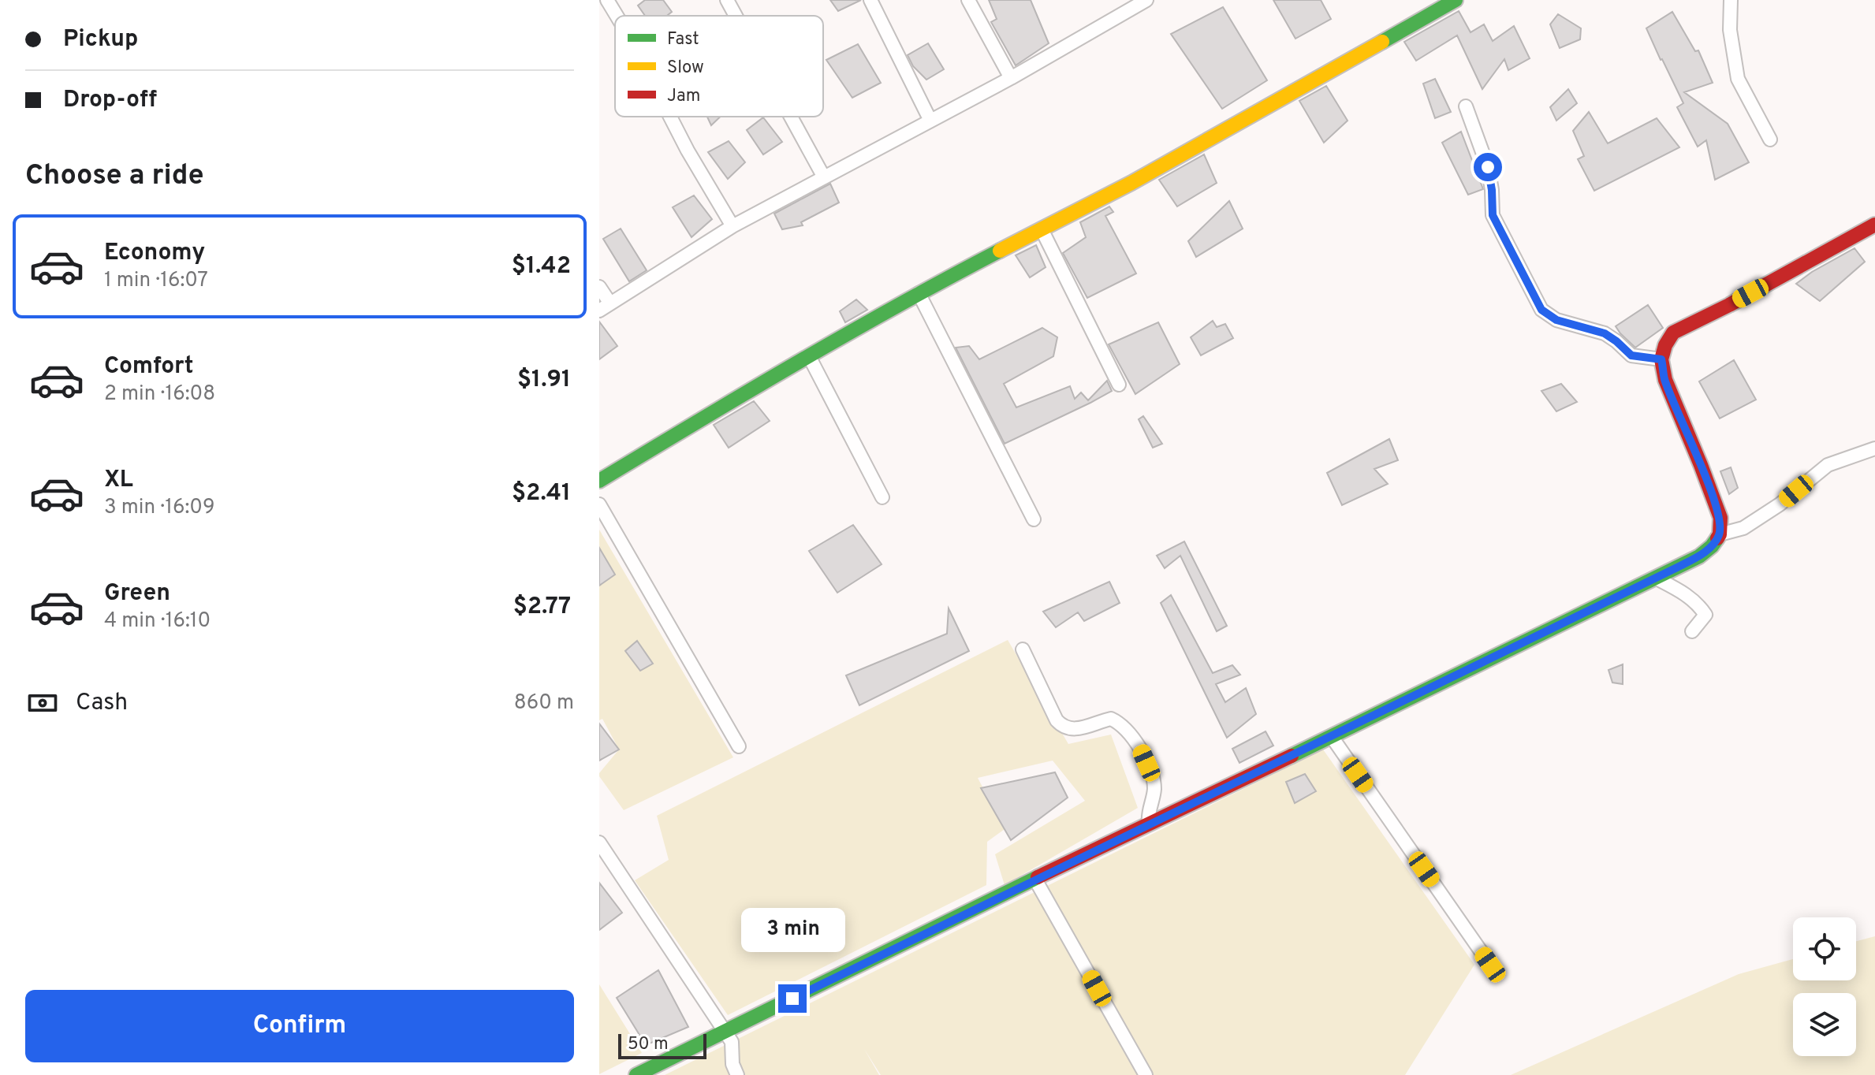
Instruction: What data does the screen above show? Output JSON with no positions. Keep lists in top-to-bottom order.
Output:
{
  "legend": ["Fast", "Slow", "Jam"],
  "scale_bar": "50 m",
  "page": {
    "banner": ["Pickup", "Drop-off"],
    "heading": "Choose a ride",
    "list": [
      {
        "name": "Economy",
        "note": "1 min · 16:07",
        "value": "$1.42"
      },
      {
        "name": "Comfort",
        "note": "2 min · 16:08",
        "value": "$1.91"
      },
      {
        "name": "XL",
        "note": "3 min · 16:09",
        "value": "$2.41"
      },
      {
        "name": "Green",
        "note": "4 min · 16:10",
        "value": "$2.77"
      }
    ],
    "pay": ["Cash", "860 m"],
    "bubble": "3 min",
    "buttons": "Confirm",
    "scale": "50 m"
  }
}
